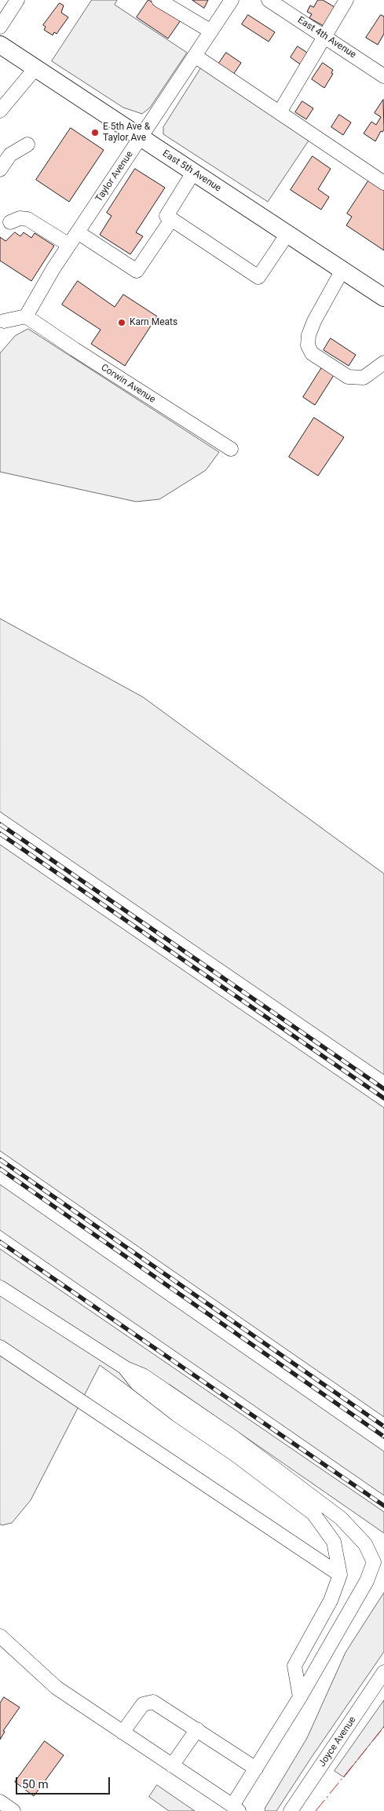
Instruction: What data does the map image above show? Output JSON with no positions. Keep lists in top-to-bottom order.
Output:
{
  "streets": {
    "main road": ["East 5th Avenue"],
    "street": [
      "East 4th Avenue",
      "Taylor Avenue",
      "Corwin Avenue",
      "Joyce Avenue"
    ]
  },
  "crossings": [
    ["East 5th Avenue", "Taylor Avenue"],
    ["Taylor Avenue", "Corwin Avenue"]
  ],
  "places": ["E 5th Ave & Taylor Ave", "Karn Meats"],
  "scale_bar": "50 m"
}
